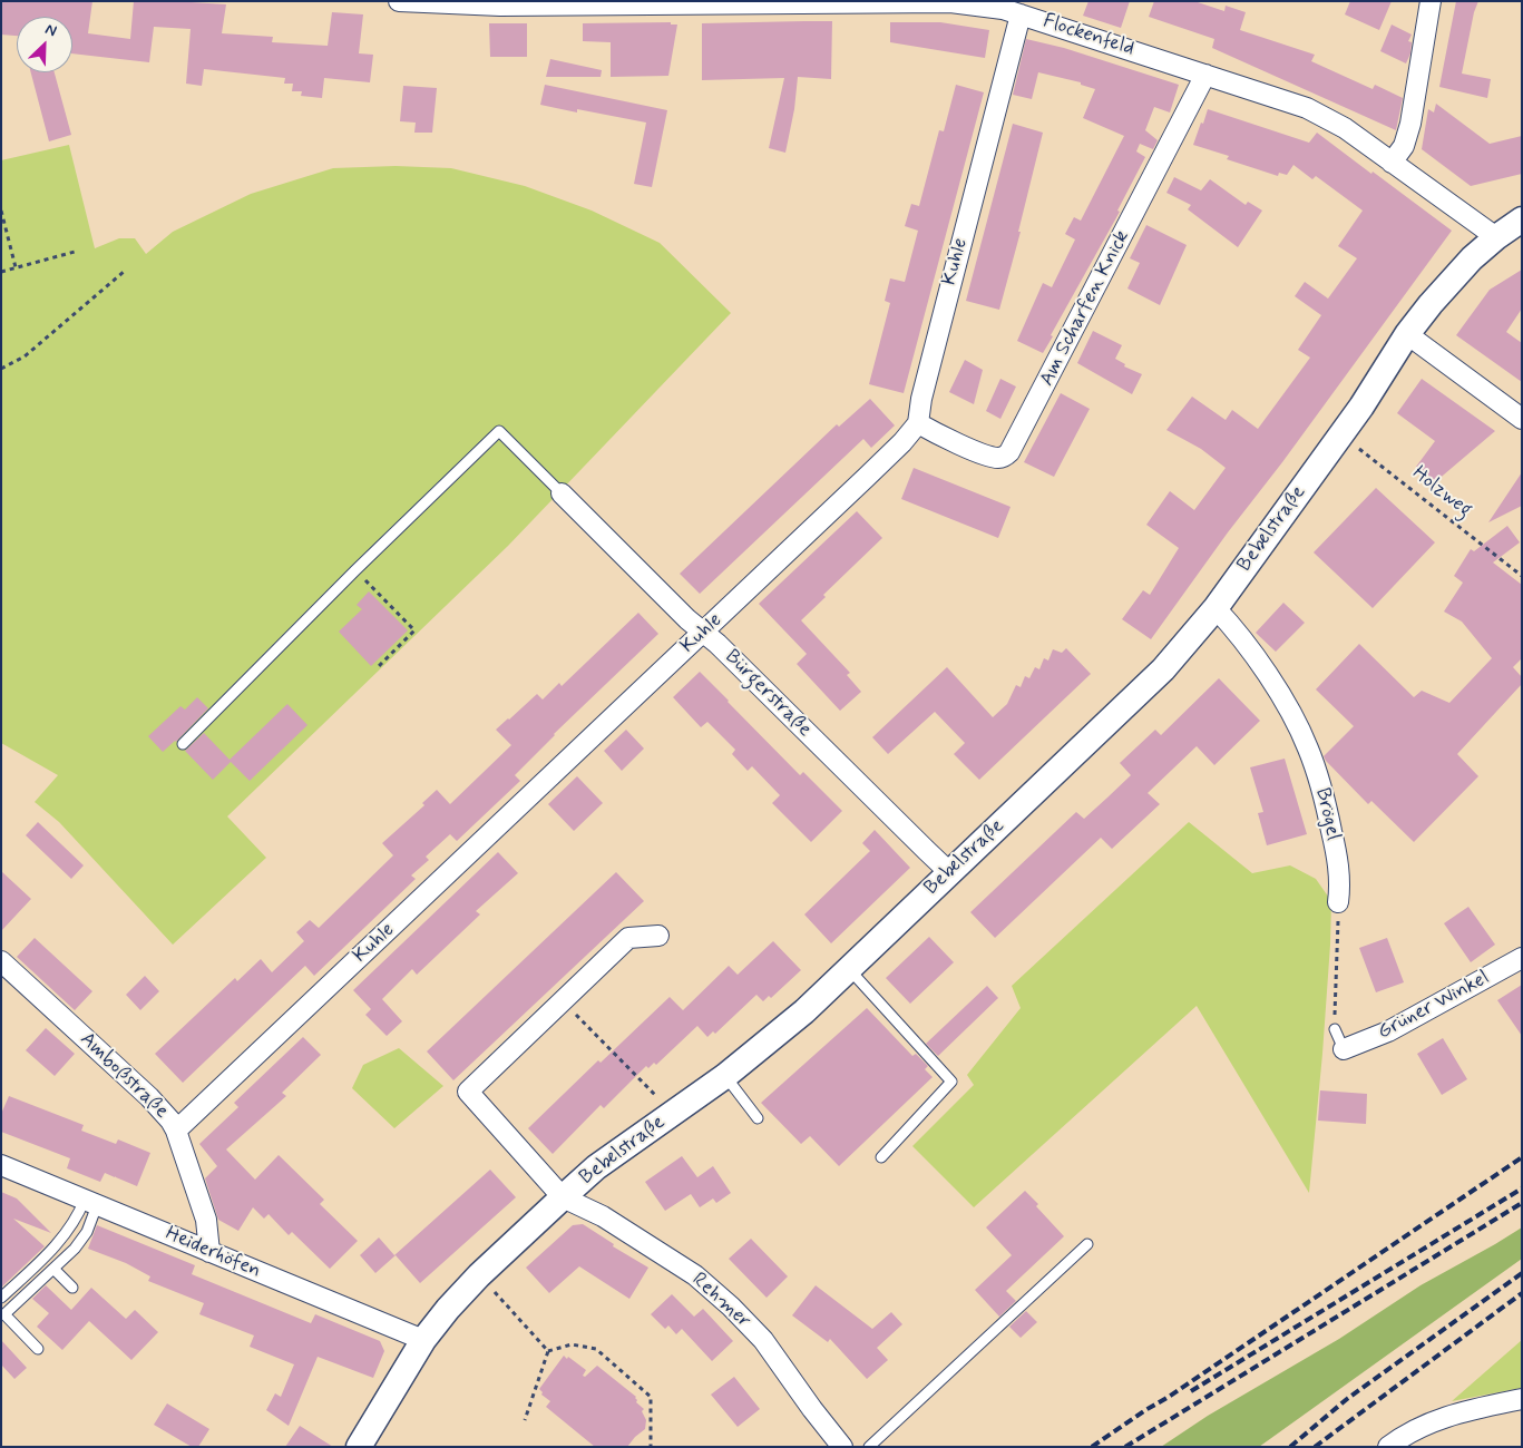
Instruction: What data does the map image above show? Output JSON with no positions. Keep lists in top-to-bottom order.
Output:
{
  "streets": {
    "street": [
      "Flockenfeld",
      "Kuhle",
      "Am Scharfen Knick",
      "Bebelstraße",
      "Bürgerstraße",
      "Brögel",
      "Grüner Winkel",
      "Amboßstraße",
      "Heiderhöfen",
      "Rehmer"
    ],
    "path": ["Holzweg"]
  },
  "crossings": [
    ["Flockenfeld", "Kuhle"],
    ["Flockenfeld", "Am Scharfen Knick"],
    ["Flockenfeld", "Bebelstraße"],
    ["Kuhle", "Am Scharfen Knick"],
    ["Kuhle", "Bürgerstraße"],
    ["Kuhle", "Amboßstraße"],
    ["Holzweg", "Bebelstraße"],
    ["Bebelstraße", "Bürgerstraße"],
    ["Bebelstraße", "Brögel"],
    ["Bebelstraße", "Heiderhöfen"],
    ["Bebelstraße", "Rehmer"],
    ["Amboßstraße", "Heiderhöfen"]
  ],
  "north": "top right"
}
